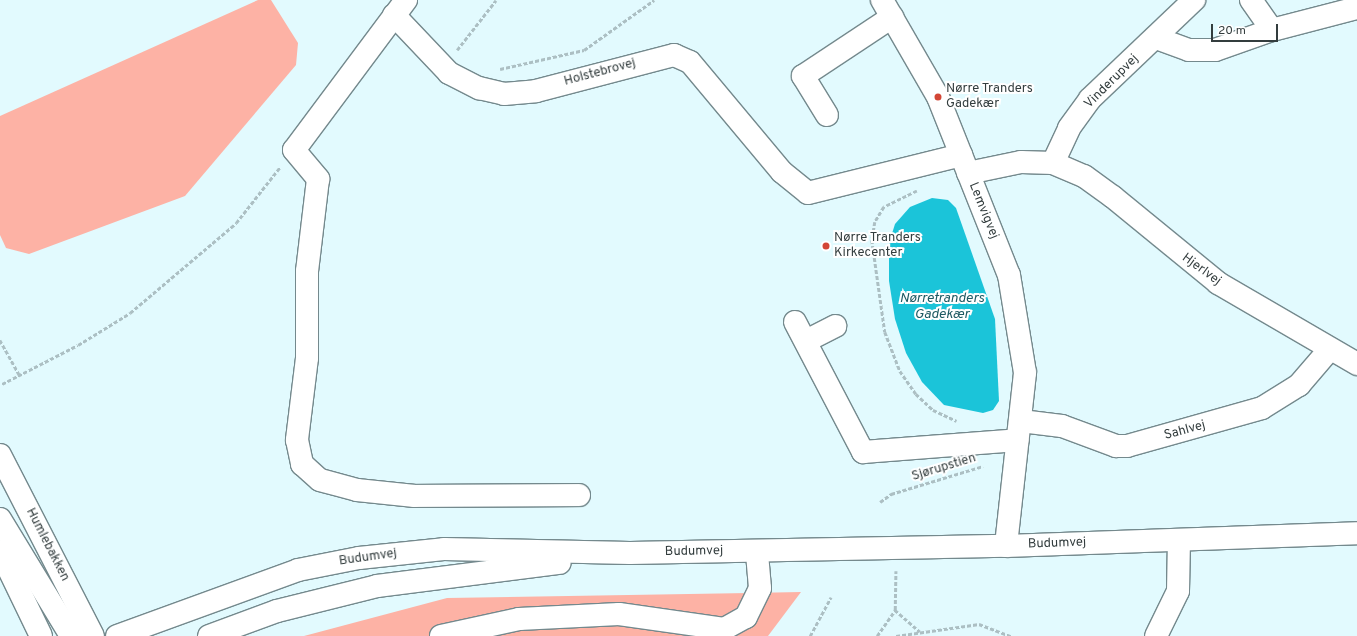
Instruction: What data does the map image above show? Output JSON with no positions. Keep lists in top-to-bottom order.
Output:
{
  "streets": {
    "street": [
      "Holstebrovej",
      "Vinderupvej",
      "Lemvigvej",
      "Hjerlvej",
      "Sahlvej",
      "Budumvej",
      "Humlebakken"
    ],
    "path": ["Sjørupstien"]
  },
  "crossings": [
    ["Holstebrovej", "Lemvigvej"],
    ["Vinderupvej", "Hjerlvej"],
    ["Lemvigvej", "Sahlvej"],
    ["Lemvigvej", "Sjørupstien"],
    ["Lemvigvej", "Budumvej"],
    ["Hjerlvej", "Sahlvej"],
    ["Sahlvej", "Sjørupstien"]
  ],
  "water": ["Nørretranders Gadekær"],
  "places": ["Nørre Tranders Gadekær", "Nørre Tranders Kirkecenter"],
  "scale_bar": "20 m"
}
